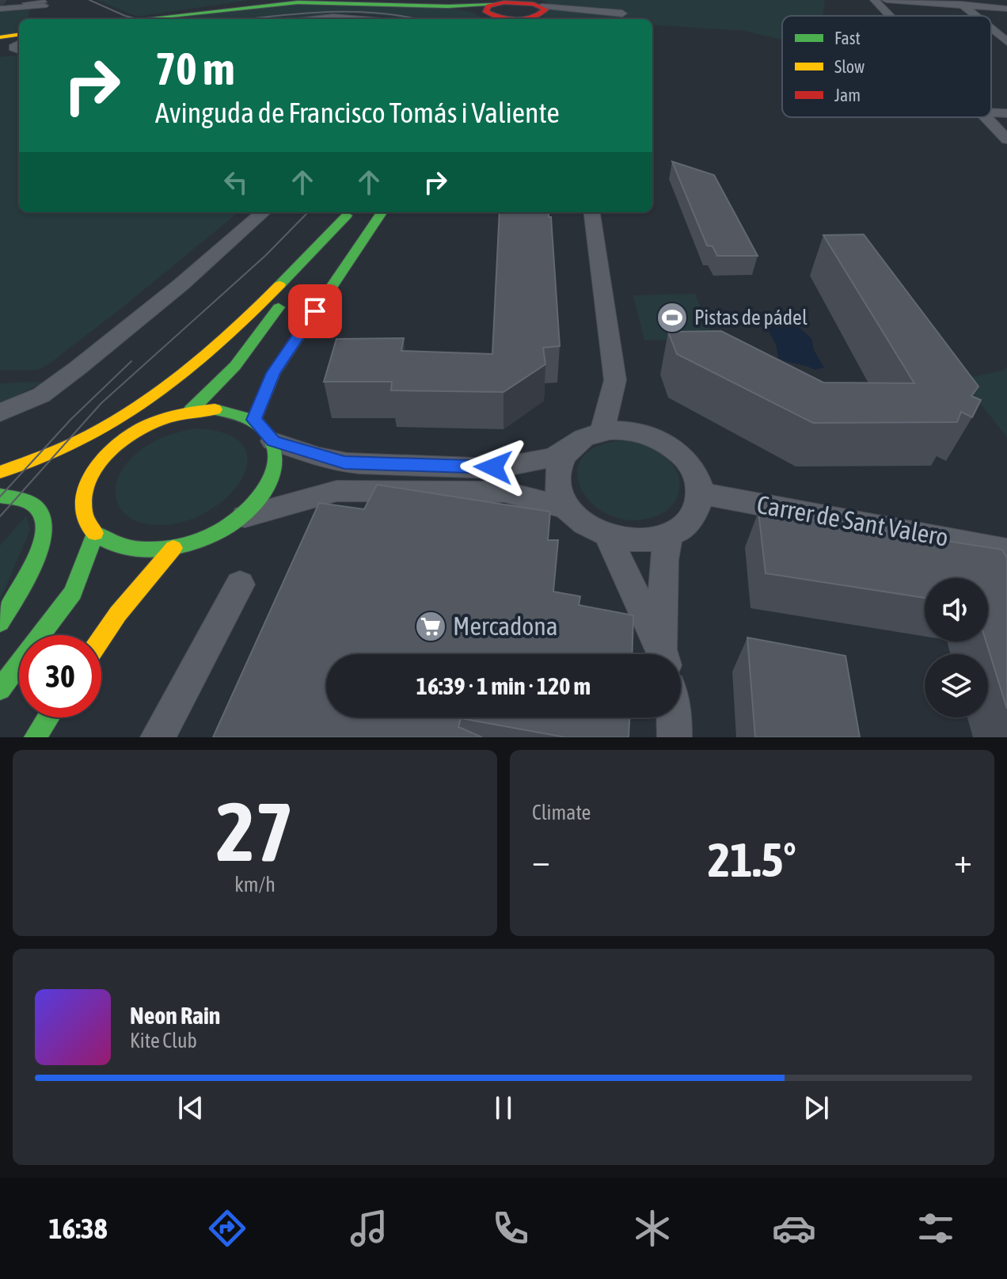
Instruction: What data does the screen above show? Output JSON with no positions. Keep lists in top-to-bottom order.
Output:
{
  "streets": {
    "street": ["Carrer de Sant Valero"]
  },
  "places": {
    "sports": ["Pistas de pádel"],
    "supermarket": ["Mercadona"]
  },
  "legend": ["Fast", "Slow", "Jam"],
  "page": {
    "turn": ["70 m", "Avinguda de Francisco Tomás i Valiente"],
    "limit": "30",
    "trip": "16:39 · 1 min · 120 m",
    "tile": [
      ["27", "km/h"],
      "Climate"
    ],
    "heat": ["−", "21.5°", "+"],
    "song": ["Neon Rain", "Kite Club"],
    "tabs": "16:38"
  }
}
